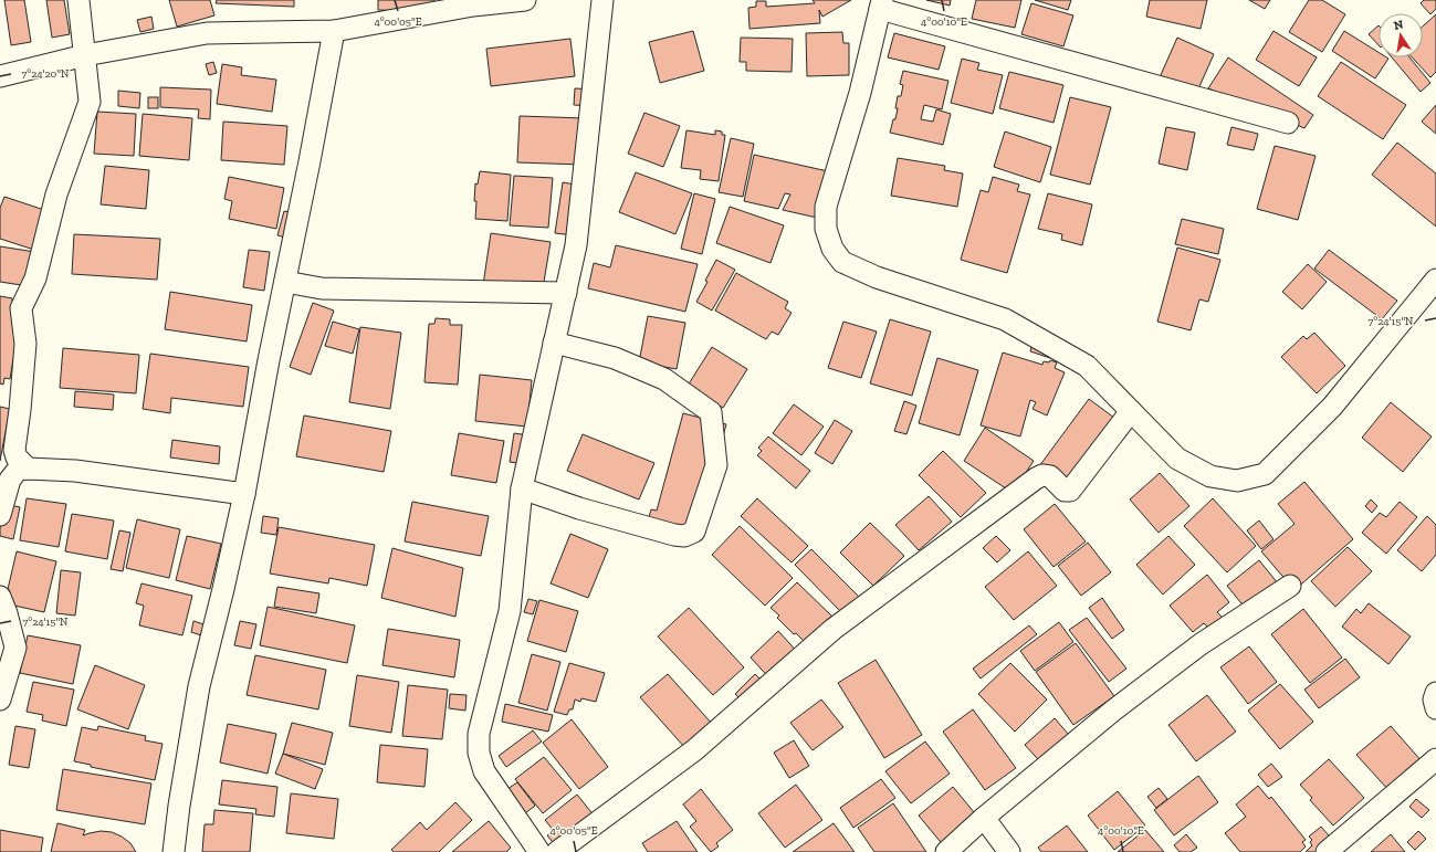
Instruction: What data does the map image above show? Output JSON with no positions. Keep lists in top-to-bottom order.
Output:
{
  "north": "top",
  "coordinates": [
    "4°00'05\"E",
    "4°00'10\"E",
    "7°24'20\"N",
    "7°24'15\"N"
  ]
}
